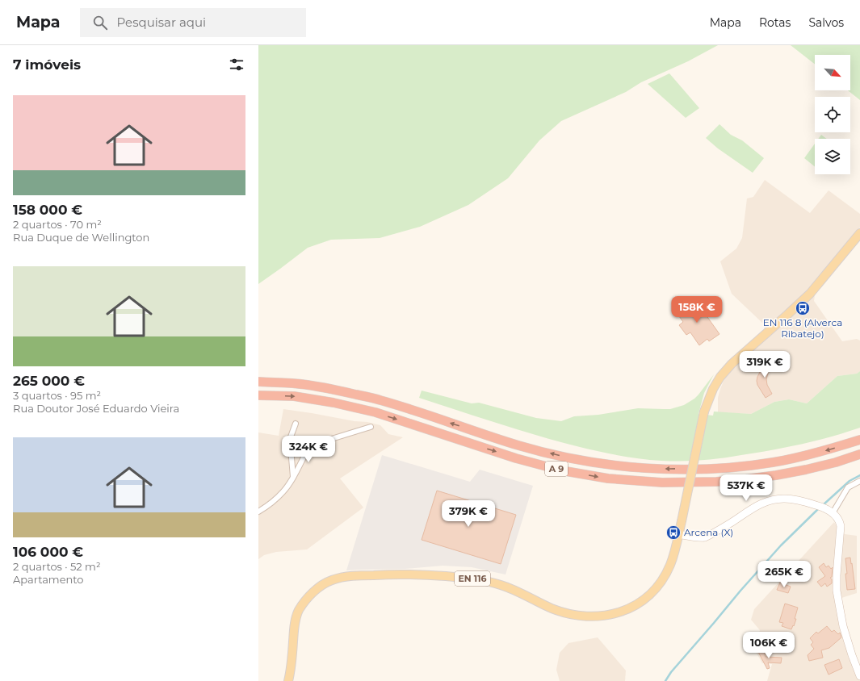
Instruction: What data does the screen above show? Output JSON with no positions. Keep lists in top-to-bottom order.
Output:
{
  "streets": {
    "highway": ["A 9"],
    "main road": ["EN 116"]
  },
  "places": {
    "bus stop": ["EN 116 8 (Alverca Ribatejo)", "Arcena (X)"]
  },
  "north": "bottom right",
  "page": {
    "header": "Mapa",
    "search": "Pesquisar aqui",
    "nav": ["Mapa", "Rotas", "Salvos"],
    "heading": "7 imóveis",
    "list": [
      {
        "name": "158 000 €",
        "note": "2 quartos · 70 m² · Rua Duque de Wellington"
      },
      {
        "name": "265 000 €",
        "note": "3 quartos · 95 m² · Rua Doutor José Eduardo Vieira"
      },
      {
        "name": "106 000 €",
        "note": "2 quartos · 52 m² · Apartamento"
      }
    ],
    "price": [
      "158K €",
      "319K €",
      "324K €",
      "537K €",
      "379K €",
      "265K €",
      "106K €"
    ]
  }
}
